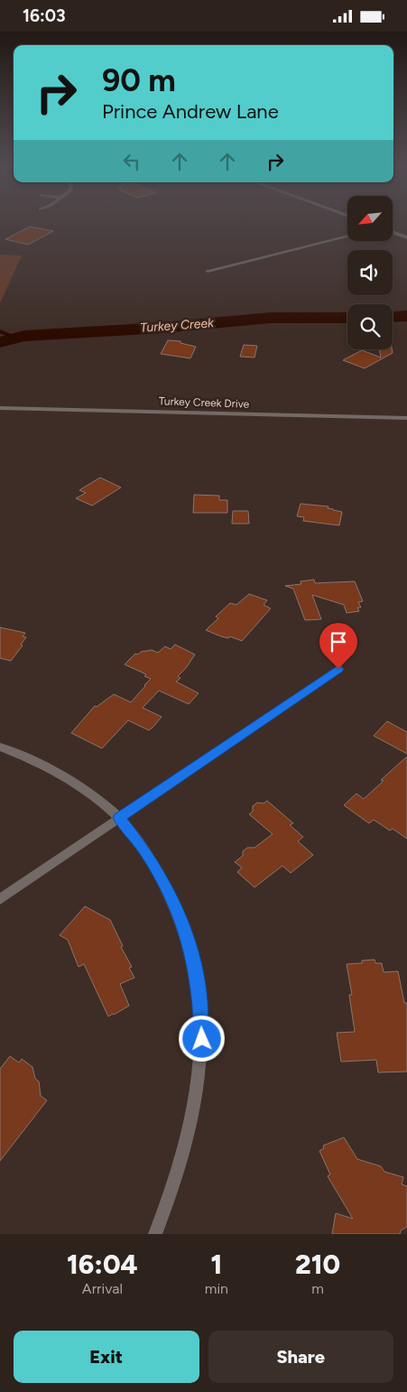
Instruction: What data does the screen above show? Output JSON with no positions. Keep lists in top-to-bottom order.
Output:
{
  "streets": {
    "street": ["Turkey Creek Drive"]
  },
  "water": ["Turkey Creek"],
  "north": "bottom left",
  "page": {
    "status": "16:03",
    "turn": ["90 m", "Prince Andrew Lane"],
    "eta": [
      "16:04",
      "Arrival",
      "1",
      "min",
      "210",
      "m"
    ],
    "buttons": ["Exit", "Share"]
  }
}
